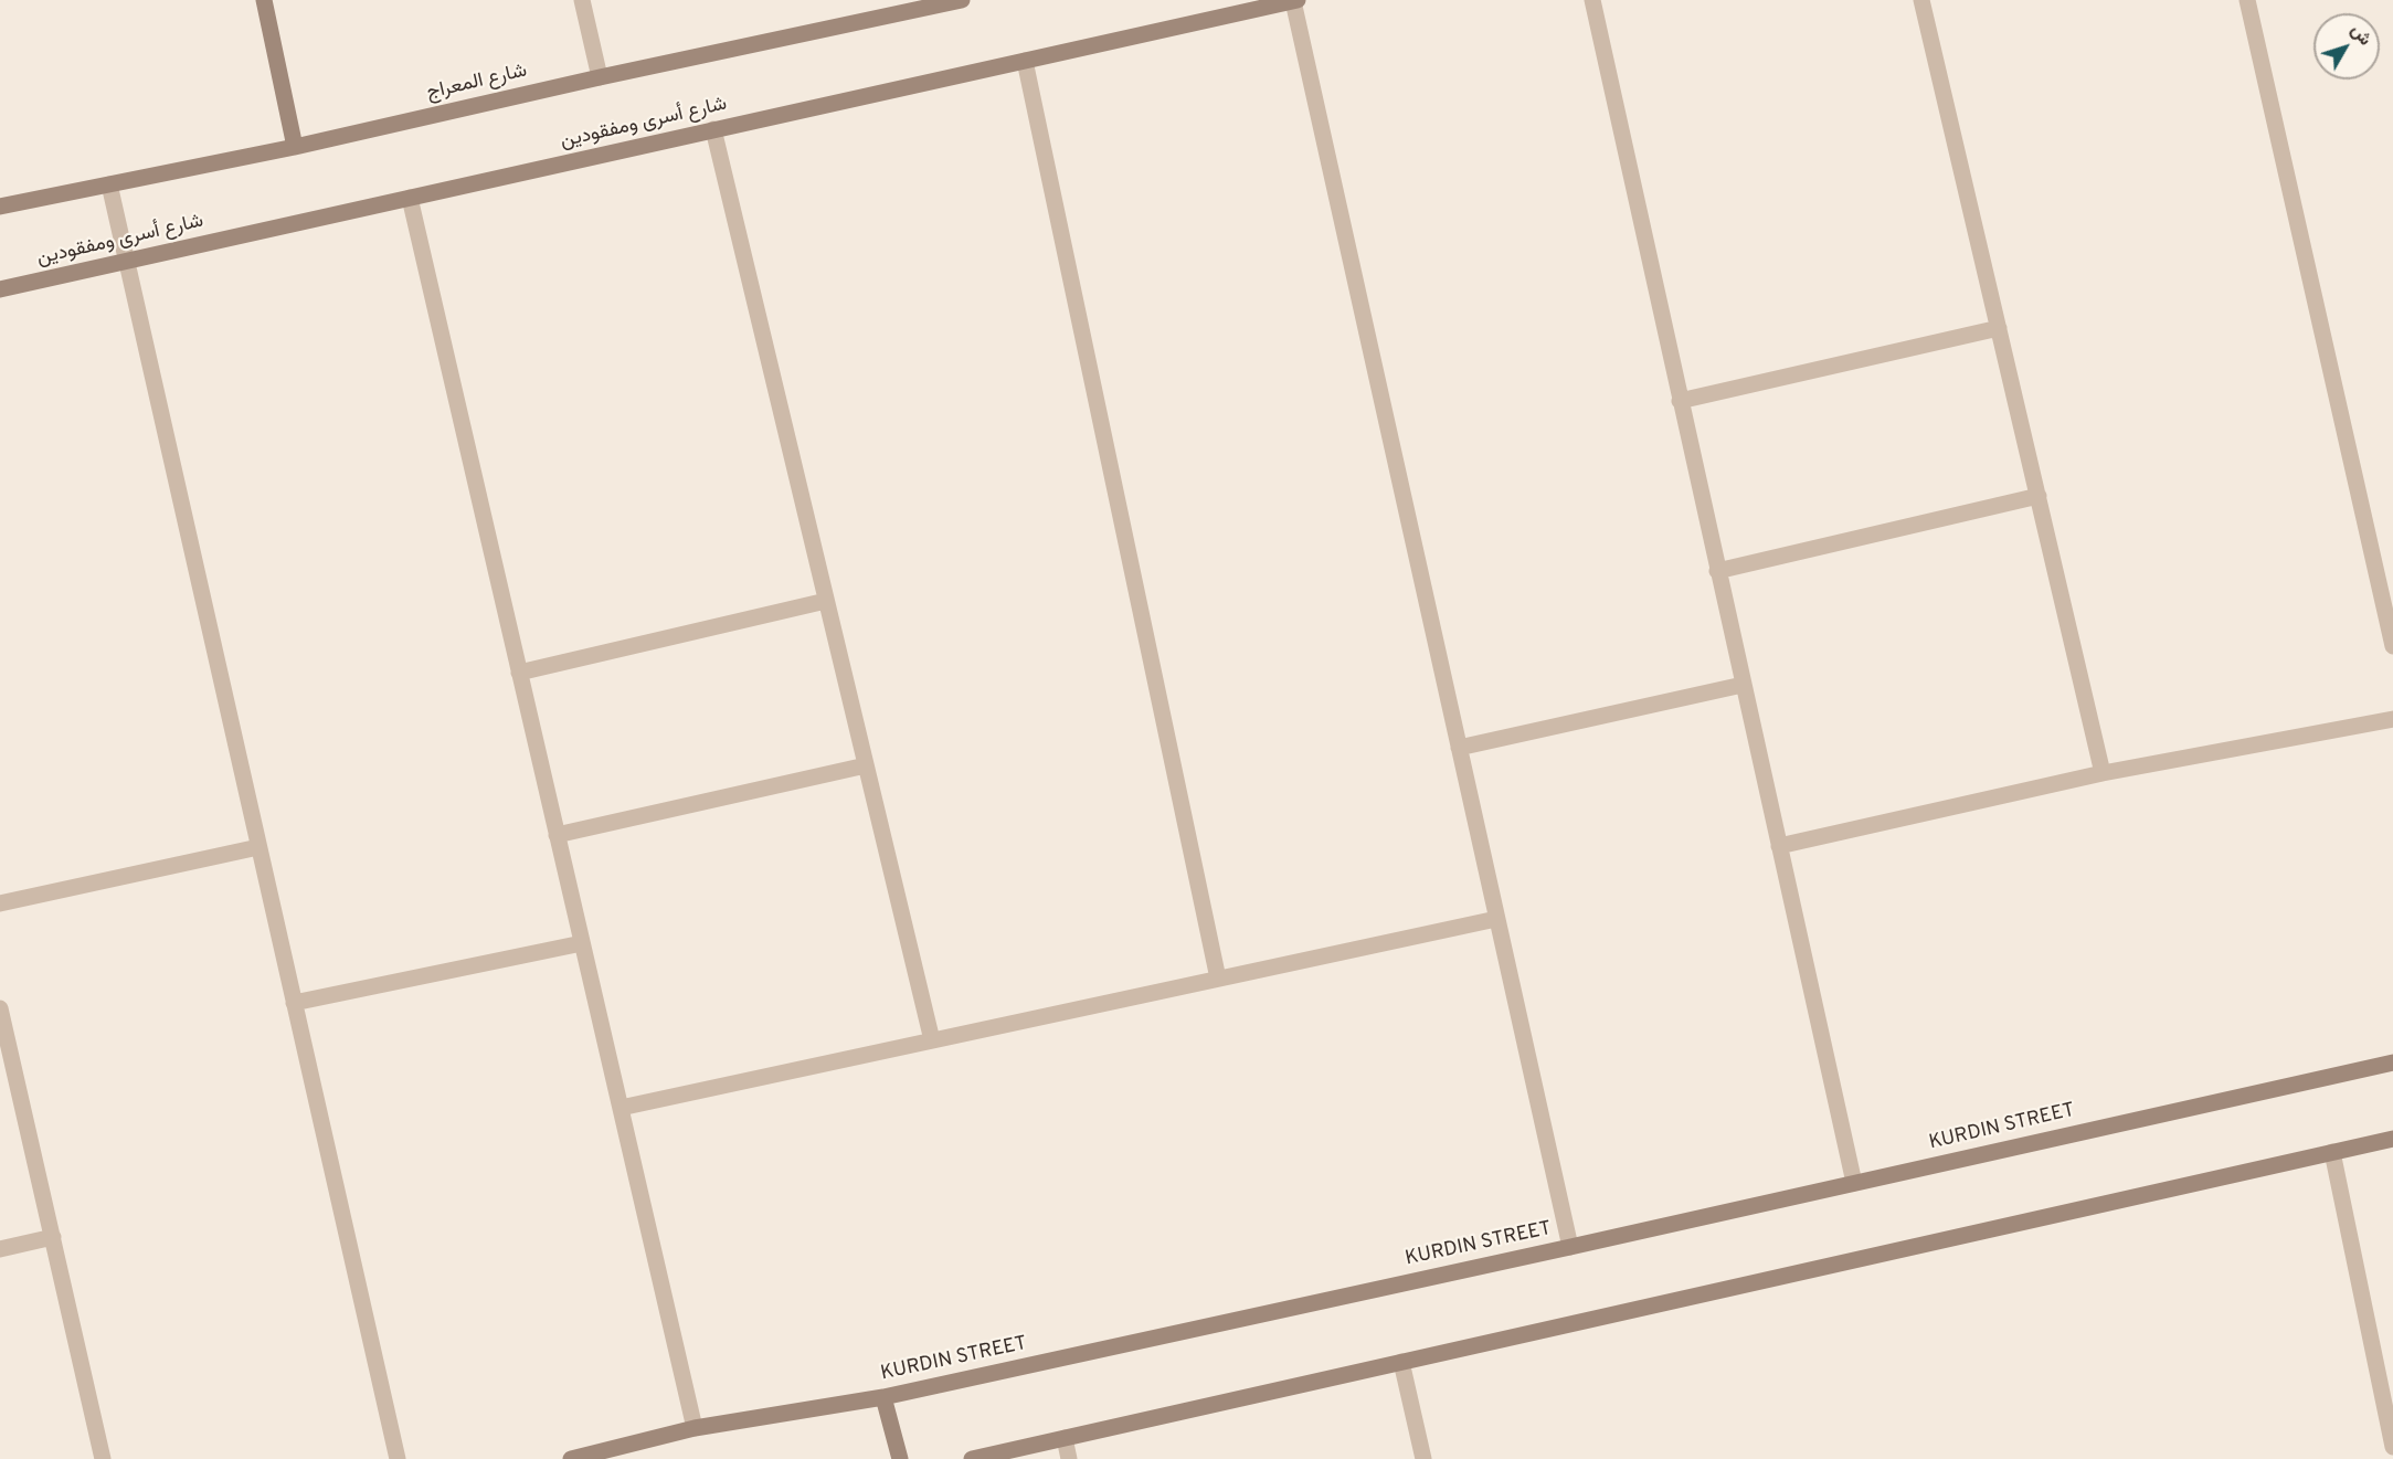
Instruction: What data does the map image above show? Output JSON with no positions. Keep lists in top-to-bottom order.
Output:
{
  "streets": {
    "main road": ["شارع المعراج", "شارع أسرى ومفقودين", "KURDIN STREET"]
  },
  "north": "top right"
}
